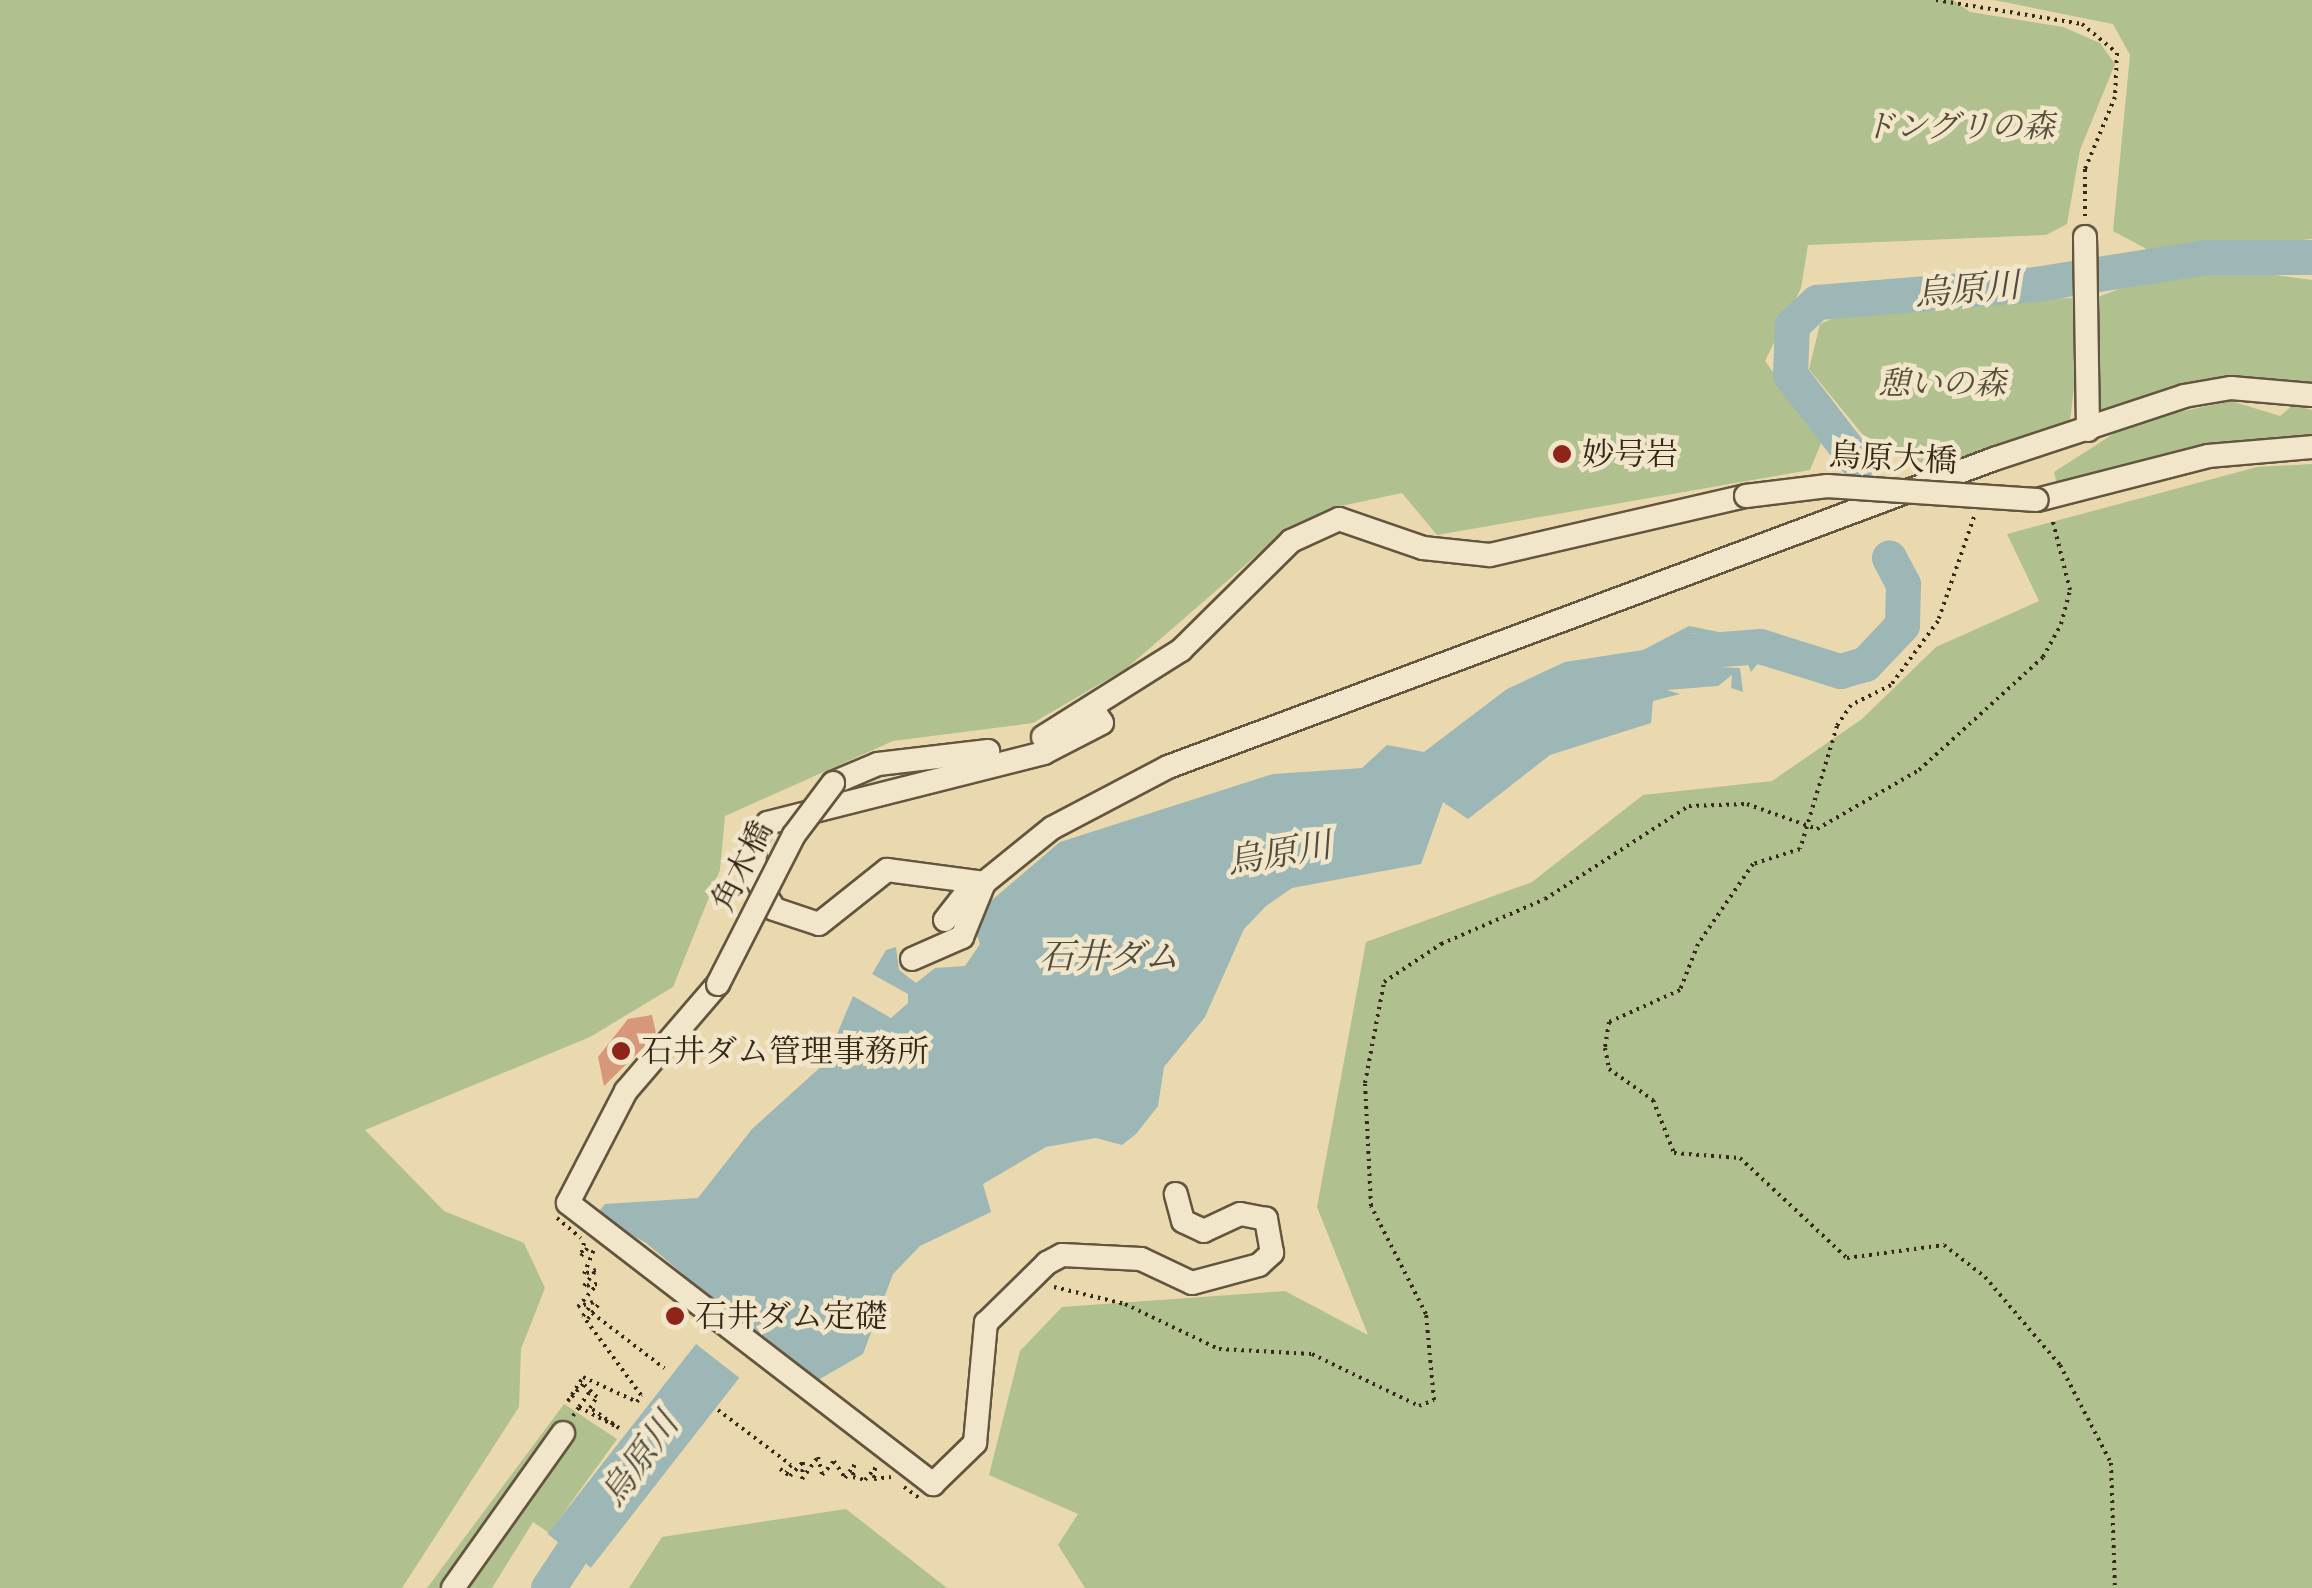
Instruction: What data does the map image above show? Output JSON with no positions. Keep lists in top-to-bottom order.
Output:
{
  "streets": {
    "street": ["烏原大橋", "角木橋"]
  },
  "crossings": [
    ["烏原大橋", "角木橋"]
  ],
  "water": ["烏原川", "石井ダム"],
  "parks": ["ドングリの森", "憩いの森"],
  "places": ["妙号岩", "石井ダム管理事務所", "石井ダム定礎"]
}
